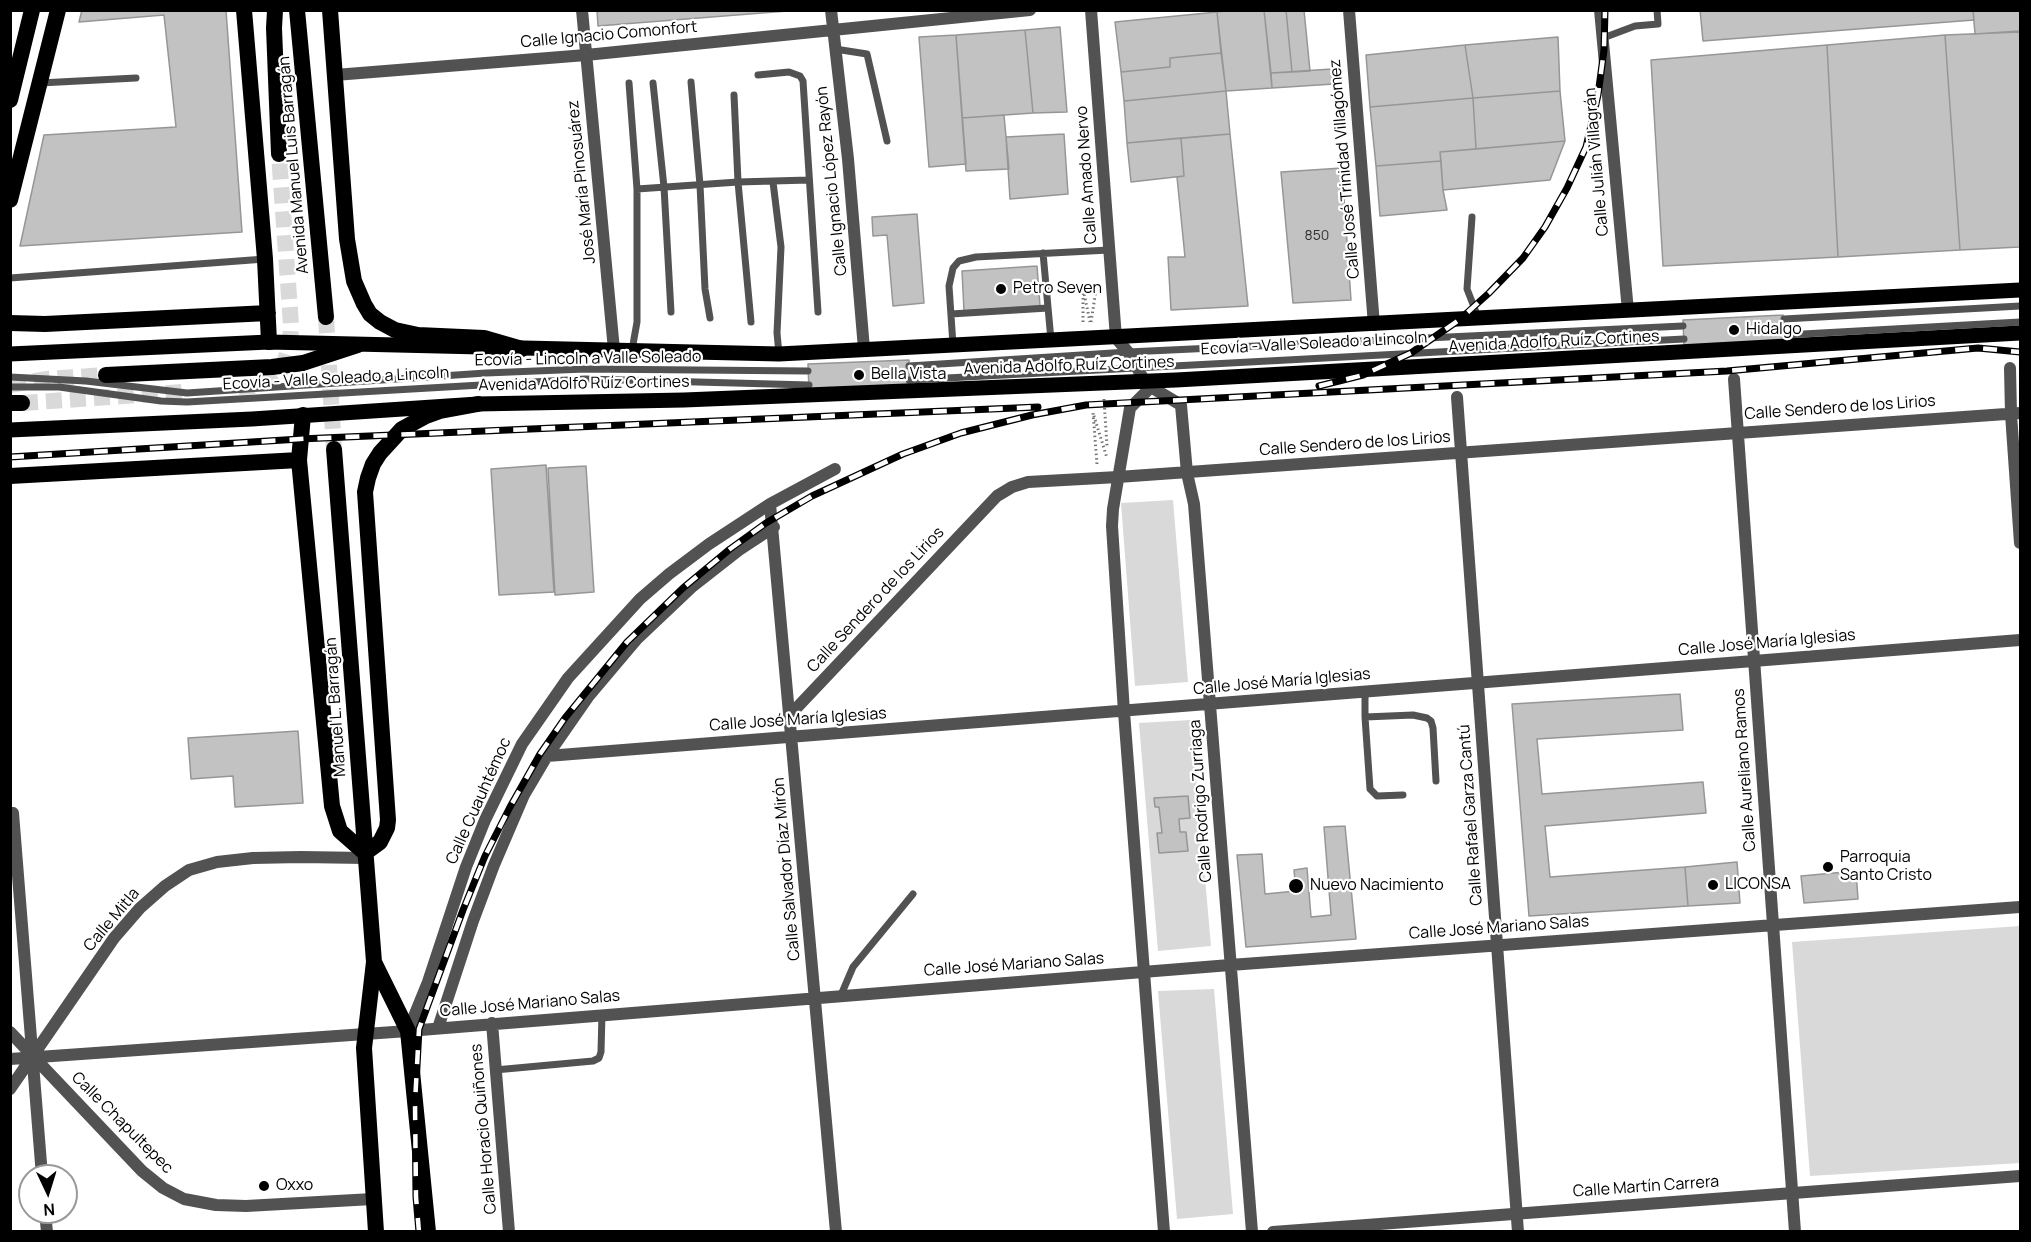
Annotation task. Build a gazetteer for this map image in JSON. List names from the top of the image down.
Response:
{
  "streets": {
    "highway": ["Avenida Manuel Luis Barragán", "Manuel L. Barragán"],
    "main road": ["Avenida Adolfo Ruíz Cortines"],
    "street": [
      "Calle Ignacio Comonfort",
      "Calle Julián Villagrán",
      "Calle José Trinidad Villagómez",
      "Calle Amado Nervo",
      "Calle Ignacio López Rayón",
      "José María Pinosuárez",
      "Calle Sendero de los Lirios",
      "Calle José María Iglesias",
      "Calle Aureliano Ramos",
      "Calle Cuauhtémoc",
      "Calle Rodrigo Zurriaga",
      "Calle Rafael Garza Cantú",
      "Calle Salvador Díaz Mirón",
      "Calle Mitla",
      "Calle José Mariano Salas",
      "Calle Chapultepec",
      "Calle Horacio Quiñones",
      "Calle Martín Carrera"
    ],
    "lane": ["Ecovía - Valle Soleado a Lincoln", "Ecovía - Lincoln a Valle Soleado"]
  },
  "crossings": [
    ["Calle Ignacio Comonfort", "Calle Ignacio López Rayón"],
    ["Calle Ignacio Comonfort", "José María Pinosuárez"],
    ["Calle Julián Villagrán", "Avenida Adolfo Ruíz Cortines"],
    ["Calle José Trinidad Villagómez", "Avenida Adolfo Ruíz Cortines"],
    ["Calle Amado Nervo", "Avenida Adolfo Ruíz Cortines"],
    ["Calle Ignacio López Rayón", "Avenida Adolfo Ruíz Cortines"],
    ["José María Pinosuárez", "Avenida Adolfo Ruíz Cortines"],
    ["Avenida Adolfo Ruíz Cortines", "Ecovía - Valle Soleado a Lincoln"],
    ["Avenida Adolfo Ruíz Cortines", "Calle Rodrigo Zurriaga"],
    ["Ecovía - Valle Soleado a Lincoln", "Calle Rodrigo Zurriaga"],
    ["Calle Sendero de los Lirios", "Calle Aureliano Ramos"],
    ["Calle Sendero de los Lirios", "Calle Rodrigo Zurriaga"],
    ["Calle Sendero de los Lirios", "Calle Rafael Garza Cantú"],
    ["Calle Sendero de los Lirios", "Calle Salvador Díaz Mirón"],
    ["Calle José María Iglesias", "Calle Aureliano Ramos"],
    ["Calle José María Iglesias", "Calle Rodrigo Zurriaga"],
    ["Calle José María Iglesias", "Calle Rafael Garza Cantú"],
    ["Calle José María Iglesias", "Calle Salvador Díaz Mirón"],
    ["Manuel L. Barragán", "Calle Cuauhtémoc"],
    ["Manuel L. Barragán", "Calle Mitla"],
    ["Manuel L. Barragán", "Calle José Mariano Salas"],
    ["Manuel L. Barragán", "Calle Chapultepec"],
    ["Calle Aureliano Ramos", "Calle José Mariano Salas"],
    ["Calle Aureliano Ramos", "Calle Martín Carrera"],
    ["Calle Cuauhtémoc", "Calle Salvador Díaz Mirón"],
    ["Calle Cuauhtémoc", "Calle José Mariano Salas"],
    ["Calle Rodrigo Zurriaga", "Calle José Mariano Salas"],
    ["Calle Rafael Garza Cantú", "Calle José Mariano Salas"],
    ["Calle Rafael Garza Cantú", "Calle Martín Carrera"],
    ["Calle Salvador Díaz Mirón", "Calle José Mariano Salas"],
    ["Calle Mitla", "Calle José Mariano Salas"],
    ["Calle Mitla", "Calle Chapultepec"],
    ["Calle José Mariano Salas", "Calle Chapultepec"],
    ["Calle José Mariano Salas", "Calle Horacio Quiñones"]
  ],
  "places": [
    "Petro Seven",
    "Hidalgo",
    "Bella Vista",
    "Parroquia Santo Cristo",
    "LICONSA",
    "Nuevo Nacimiento",
    "Oxxo"
  ],
  "house_numbers": ["850"],
  "north": "bottom"
}
